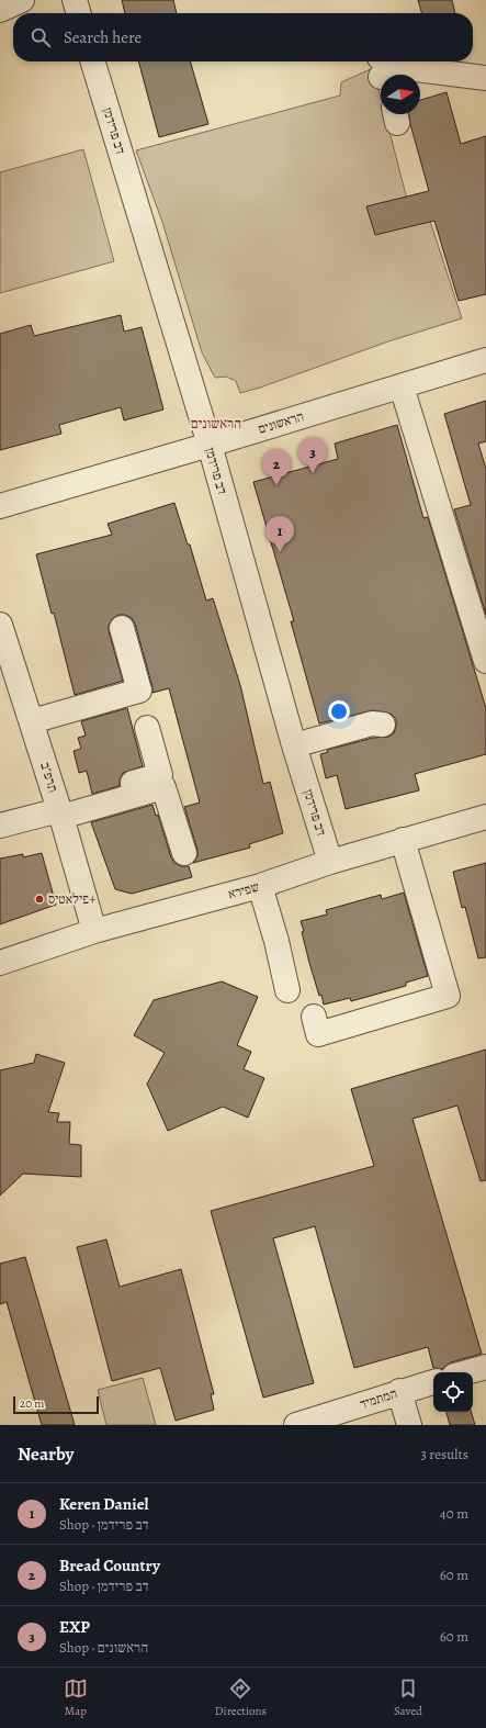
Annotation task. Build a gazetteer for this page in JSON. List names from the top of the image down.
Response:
{
  "streets": {
    "street": [
      "דב פרידמן",
      "הראשונים",
      "תרפ\"ב",
      "שפירא",
      "המתמיד"
    ]
  },
  "crossings": [
    ["דב פרידמן", "הראשונים"],
    ["דב פרידמן", "שפירא"],
    ["תרפ\"ב", "שפירא"]
  ],
  "districts": ["הראשונים"],
  "places": ["פילאטיס+"],
  "scale_bar": "20 m",
  "north": "right",
  "page": {
    "search": "Search here",
    "pins": ["3", "2", "1"],
    "scale": "20 m",
    "heading": ["Nearby", "3 results"],
    "list": [
      {
        "mark": "1",
        "name": "Keren Daniel",
        "note": "Shop · דב פרידמן",
        "value": "40 m"
      },
      {
        "mark": "2",
        "name": "Bread Country",
        "note": "Shop · דב פרידמן",
        "value": "60 m"
      },
      {
        "mark": "3",
        "name": "EXP",
        "note": "Shop · הראשונים",
        "value": "60 m"
      }
    ],
    "nav": ["Map", "Directions", "Saved"]
  }
}
